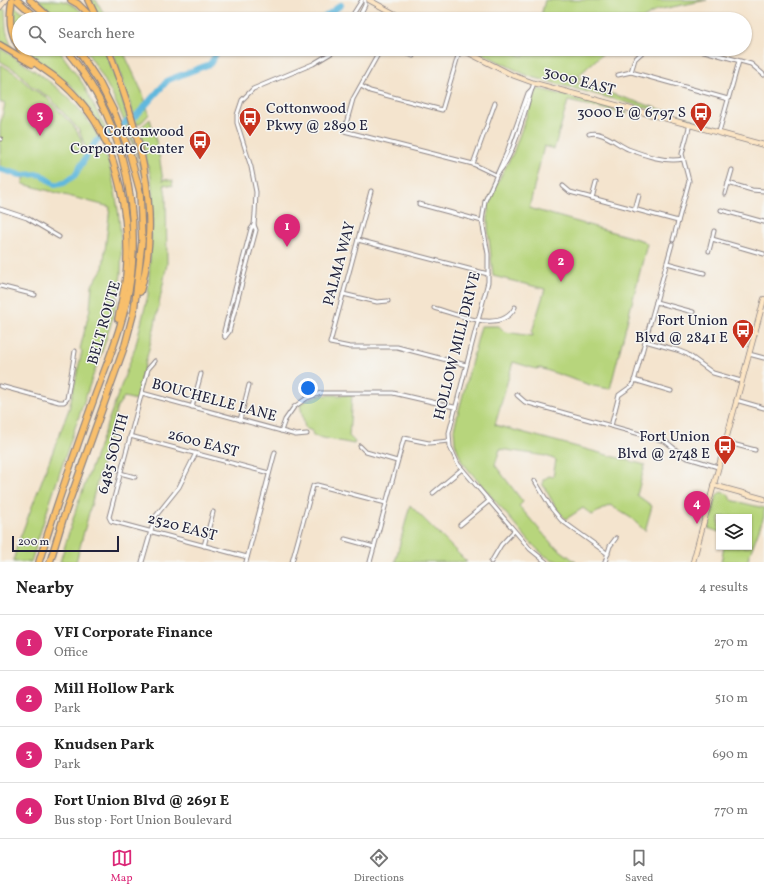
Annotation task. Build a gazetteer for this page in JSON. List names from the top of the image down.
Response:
{
  "streets": {
    "highway": ["BELT ROUTE"],
    "main road": ["3000 EAST"],
    "street": [
      "PALMA WAY",
      "HOLLOW MILL DRIVE",
      "BOUCHELLE LANE",
      "2600 EAST",
      "6485 SOUTH",
      "2520 EAST"
    ]
  },
  "crossings": [
    ["3000 EAST", "HOLLOW MILL DRIVE"],
    ["PALMA WAY", "HOLLOW MILL DRIVE"],
    ["BOUCHELLE LANE", "6485 SOUTH"],
    ["2600 EAST", "6485 SOUTH"],
    ["6485 SOUTH", "2520 EAST"]
  ],
  "places": {
    "bus stop": [
      "3000 E @ 6797 S",
      "Cottonwood Pkwy @ 2890 E",
      "Cottonwood Corporate Center",
      "Fort Union Blvd @ 2841 E",
      "Fort Union Blvd @ 2748 E"
    ]
  },
  "scale_bar": "200 m",
  "page": {
    "search": "Search here",
    "pins": [
      "3",
      "1",
      "2",
      "4"
    ],
    "scale": "200 m",
    "heading": ["Nearby", "4 results"],
    "list": [
      {
        "mark": "1",
        "name": "VFI Corporate Finance",
        "note": "Office",
        "value": "270 m"
      },
      {
        "mark": "2",
        "name": "Mill Hollow Park",
        "note": "Park",
        "value": "510 m"
      },
      {
        "mark": "3",
        "name": "Knudsen Park",
        "note": "Park",
        "value": "690 m"
      },
      {
        "mark": "4",
        "name": "Fort Union Blvd @ 2691 E",
        "note": "Bus stop · Fort Union Boulevard",
        "value": "770 m"
      }
    ],
    "nav": ["Map", "Directions", "Saved"]
  }
}
